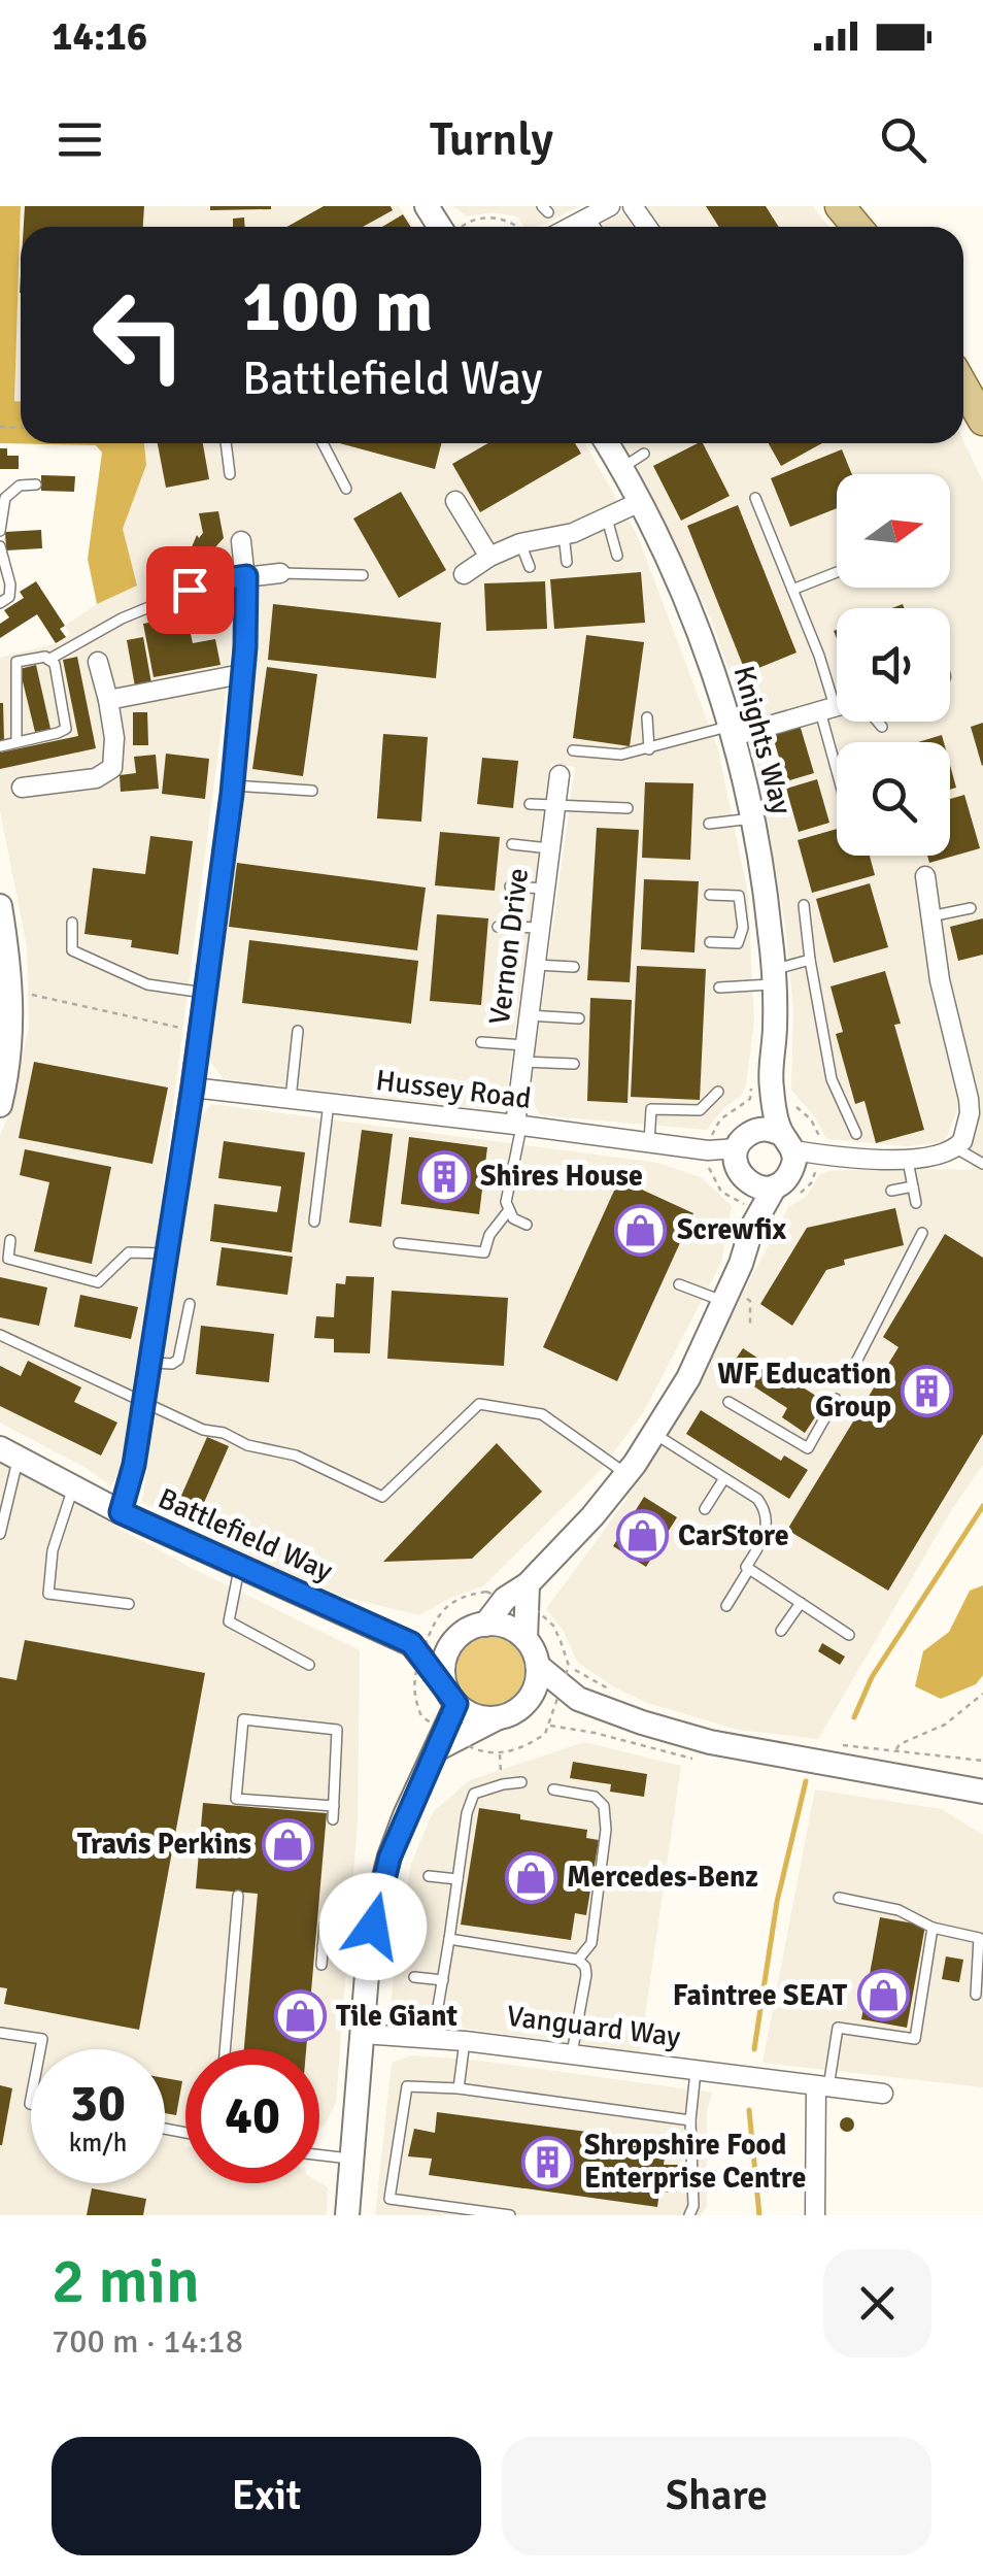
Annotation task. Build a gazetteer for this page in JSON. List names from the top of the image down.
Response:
{
  "streets": {
    "street": [
      "Knights Way",
      "Vernon Drive",
      "Hussey Road",
      "Battlefield Way",
      "Vanguard Way"
    ]
  },
  "crossings": [
    ["Knights Way", "Hussey Road"],
    ["Knights Way", "Battlefield Way"],
    ["Vernon Drive", "Hussey Road"]
  ],
  "places": {
    "building": ["Shires House", "WF Education Group", "Shropshire Food Enterprise Centre"],
    "shop": [
      "Screwfix",
      "CarStore",
      "Travis Perkins",
      "Mercedes-Benz",
      "Faintree SEAT",
      "Tile Giant"
    ]
  },
  "north": "right",
  "page": {
    "status": "14:16",
    "header": "Turnly",
    "turn": ["100 m", "Battlefield Way"],
    "speed": "30 km/h",
    "limit": "40",
    "heading": ["2 min", "700 m · 14:18"],
    "buttons": ["Exit", "Share"]
  }
}
